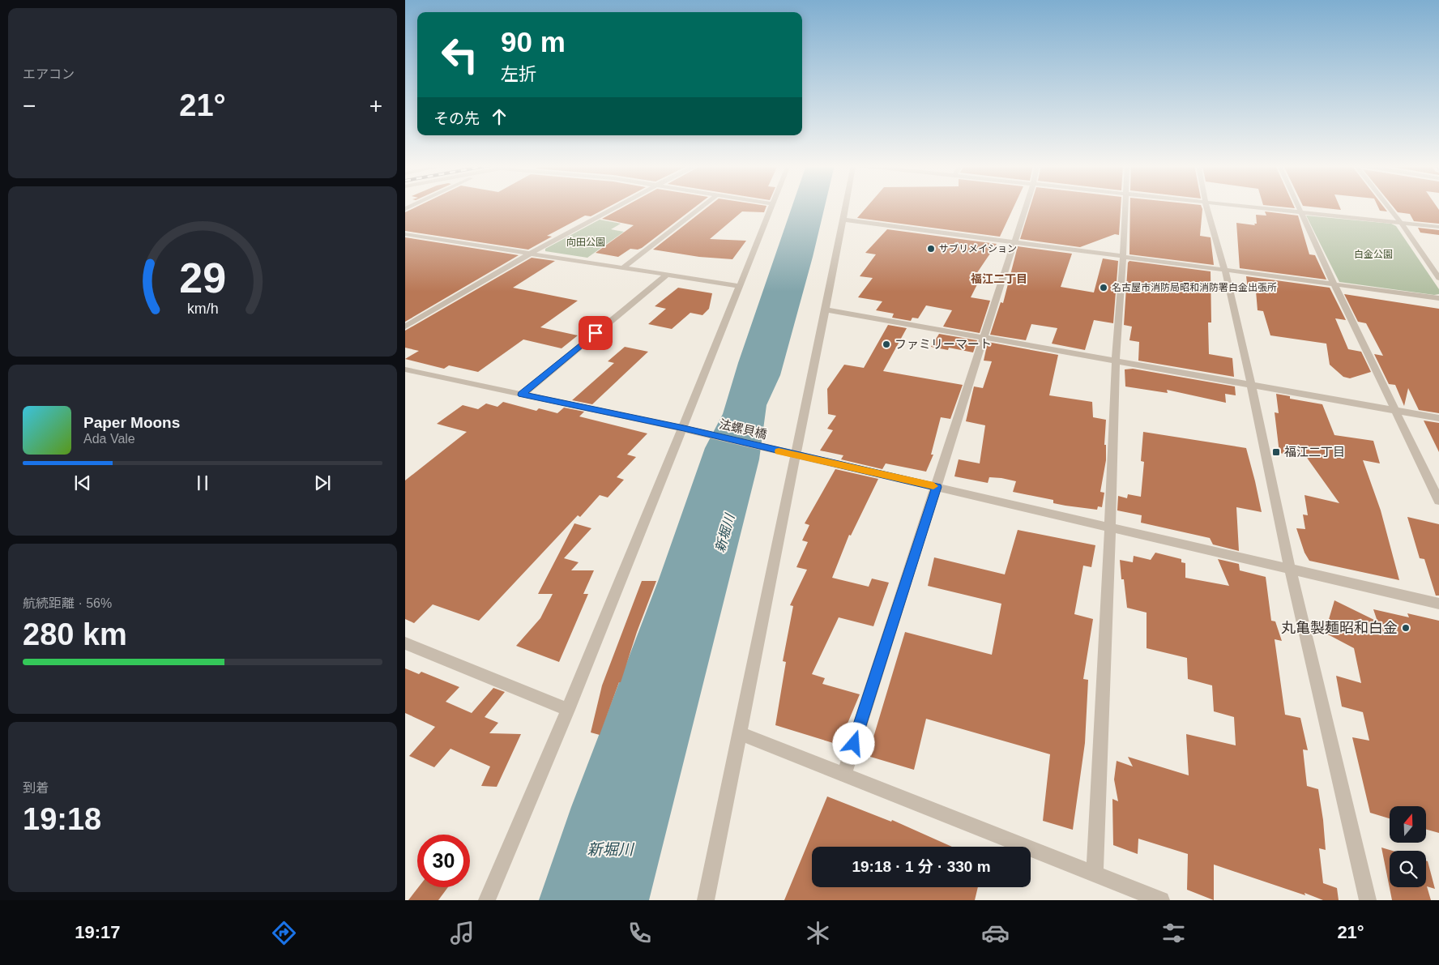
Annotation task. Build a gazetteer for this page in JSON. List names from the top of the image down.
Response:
{
  "streets": {
    "street": ["法螺貝橋"]
  },
  "districts": ["福江二丁目"],
  "water": ["新堀川"],
  "parks": ["向田公園", "白金公園"],
  "places": {
    "other": [
      "サブリメイション",
      "名古屋市消防局昭和消防署白金出張所",
      "ファミリーマート",
      "丸亀製麺昭和白金"
    ],
    "transit": ["福江二丁目"]
  },
  "north": "top",
  "page": {
    "tile": [
      "エアコン",
      ["航続距離 · 56%", "280 km"],
      ["到着", "19:18"]
    ],
    "turn": ["90 m", "左折"],
    "heat": ["−", "21°", "+"],
    "then": "その先",
    "song": ["Paper Moons", "Ada Vale"],
    "limit": "30",
    "trip": "19:18 · 1 分 · 330 m",
    "tabs": ["19:17", "21°"],
    "gauge": ["29", "km/h"]
  }
}
